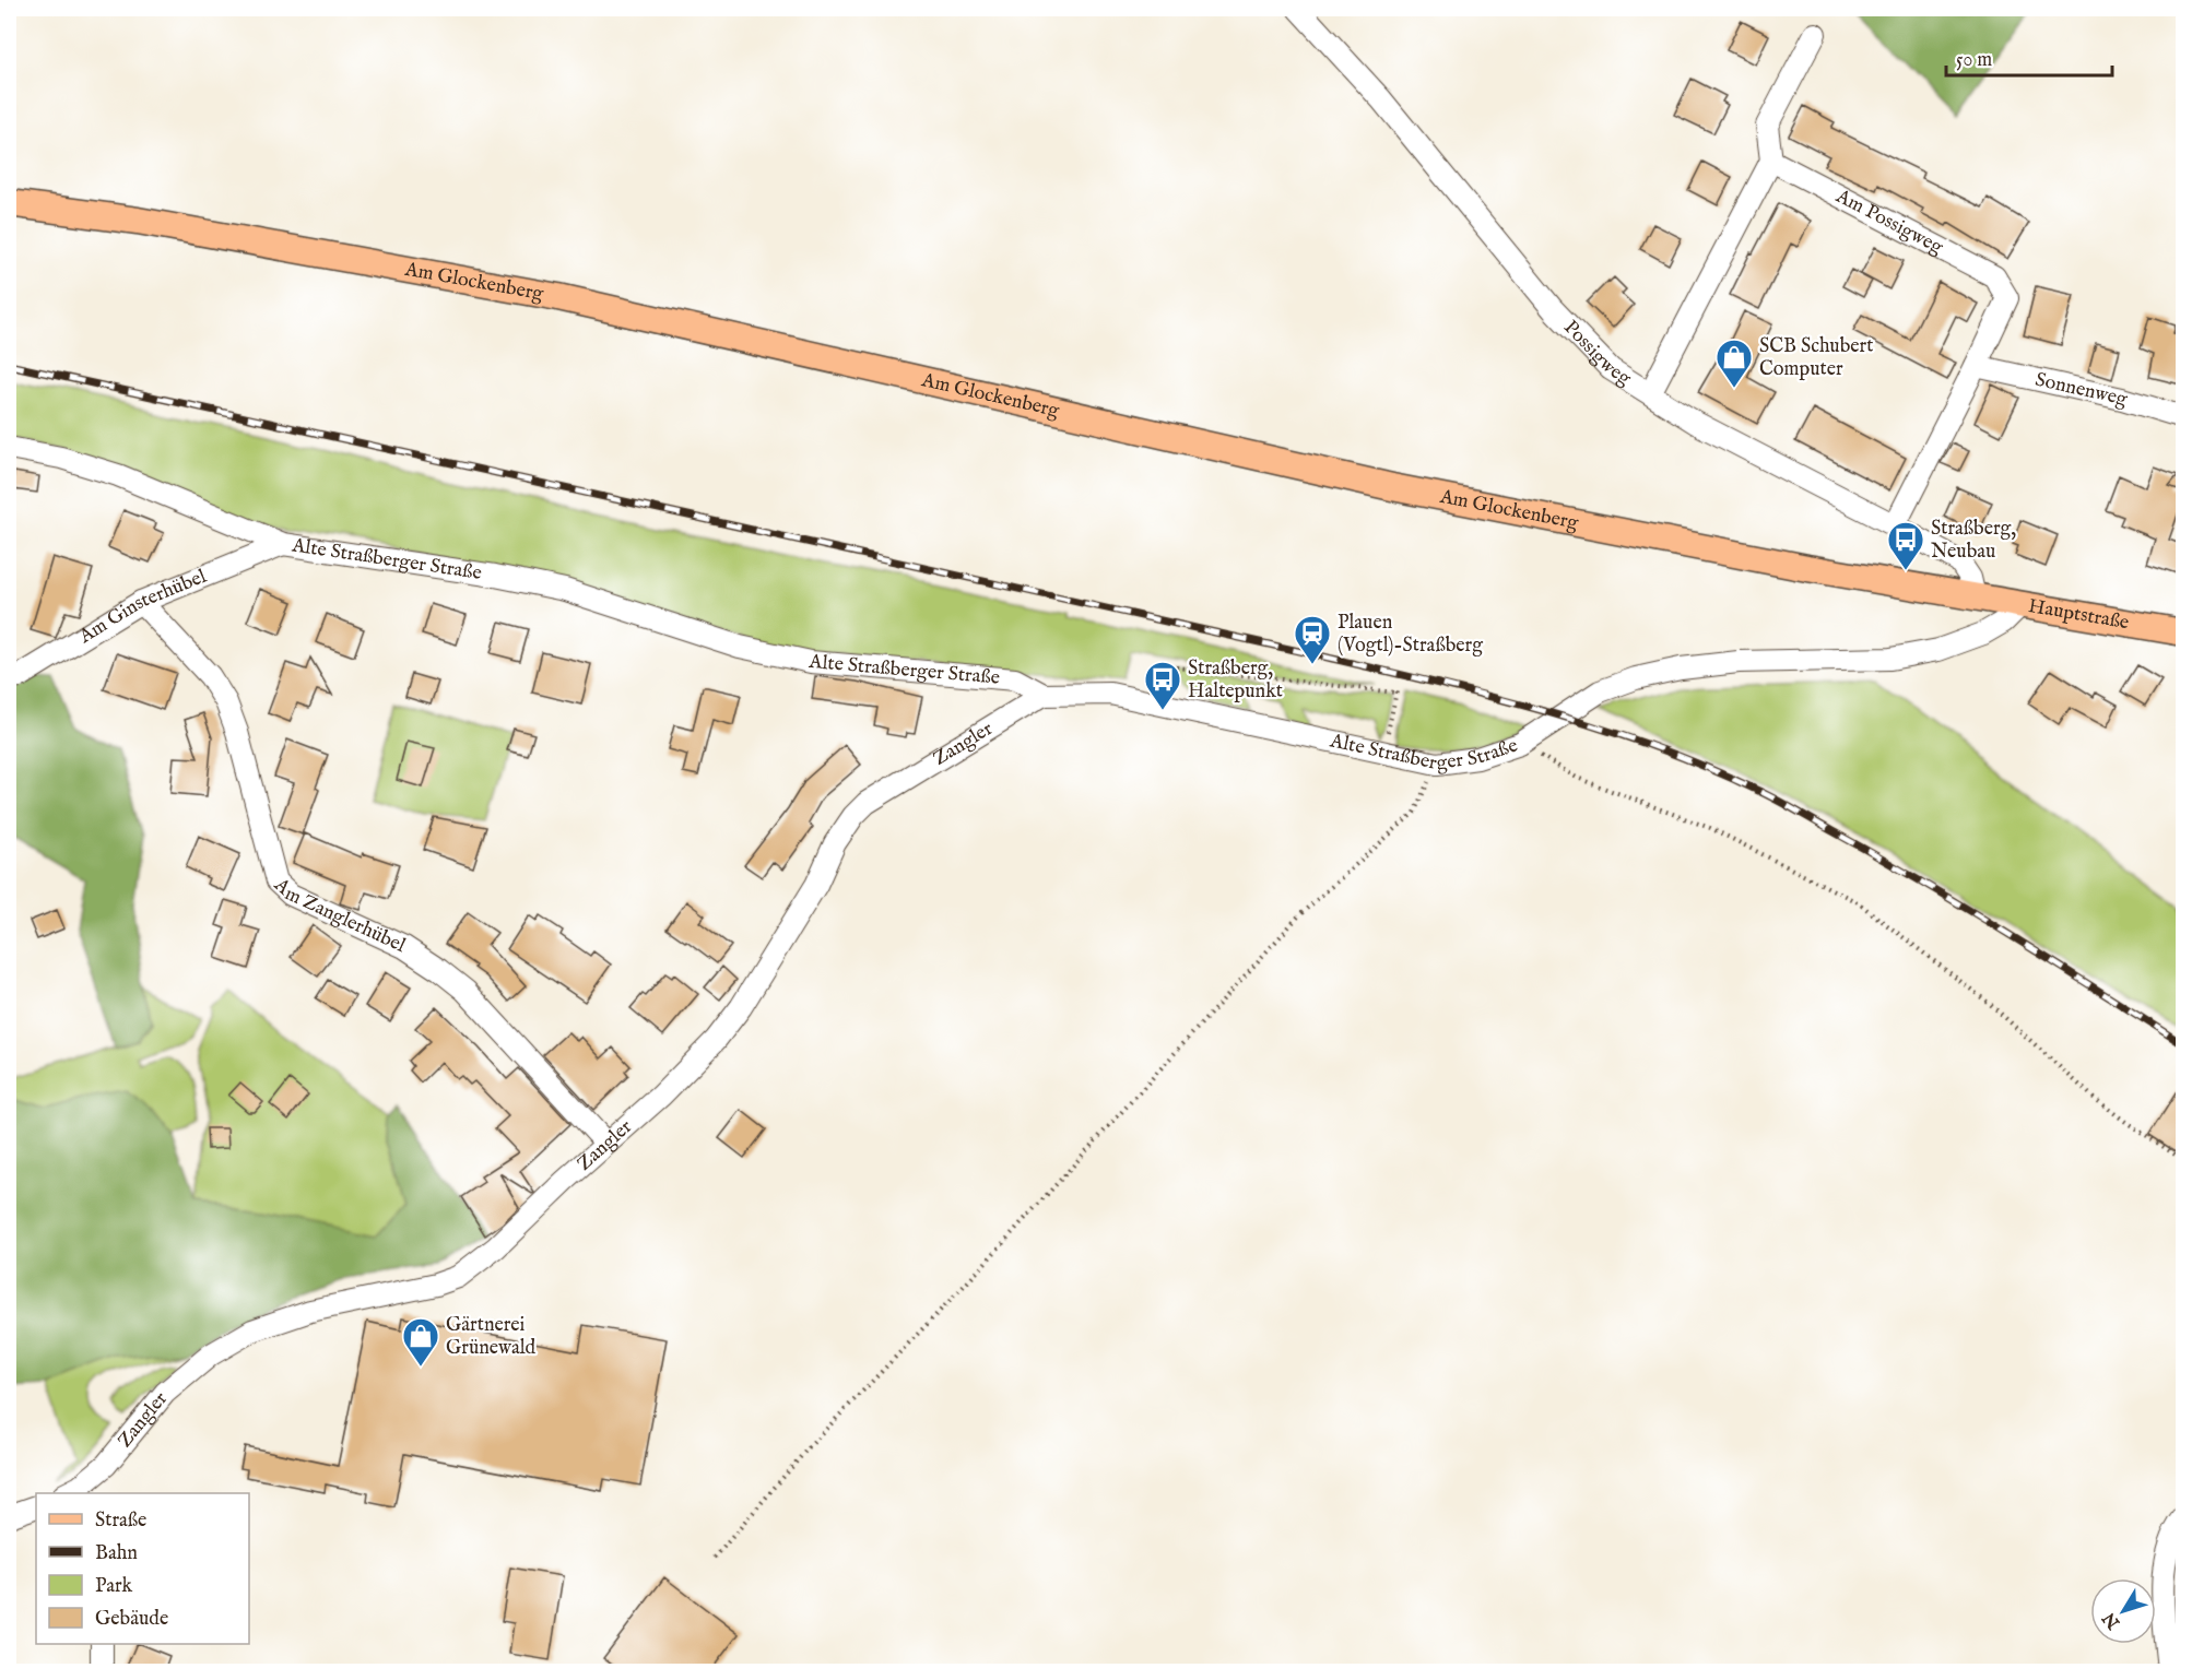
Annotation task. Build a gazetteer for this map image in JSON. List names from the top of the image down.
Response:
{
  "streets": {
    "main road": ["Am Glockenberg", "Hauptstraße"],
    "street": [
      "Am Possigweg",
      "Possigweg",
      "Sonnenweg",
      "Alte Straßberger Straße",
      "Am Ginsterhübel",
      "Zangler",
      "Am Zanglerhübel"
    ]
  },
  "crossings": [
    ["Am Possigweg", "Possigweg"],
    ["Am Possigweg", "Sonnenweg"],
    ["Am Glockenberg", "Possigweg"],
    ["Am Glockenberg", "Hauptstraße"],
    ["Possigweg", "Hauptstraße"],
    ["Alte Straßberger Straße", "Am Ginsterhübel"],
    ["Alte Straßberger Straße", "Hauptstraße"],
    ["Alte Straßberger Straße", "Zangler"],
    ["Am Ginsterhübel", "Am Zanglerhübel"],
    ["Zangler", "Am Zanglerhübel"]
  ],
  "places": {
    "shop": ["SCB Schubert Computer", "Gärtnerei Grünewald"],
    "bus stop": ["Straßberg, Neubau", "Straßberg, Haltepunkt"],
    "station": ["Plauen (Vogtl)-Straßberg"]
  },
  "legend": [
    "Straße",
    "Bahn",
    "Park",
    "Gebäude"
  ],
  "scale_bar": "50 m",
  "north": "bottom left"
}
